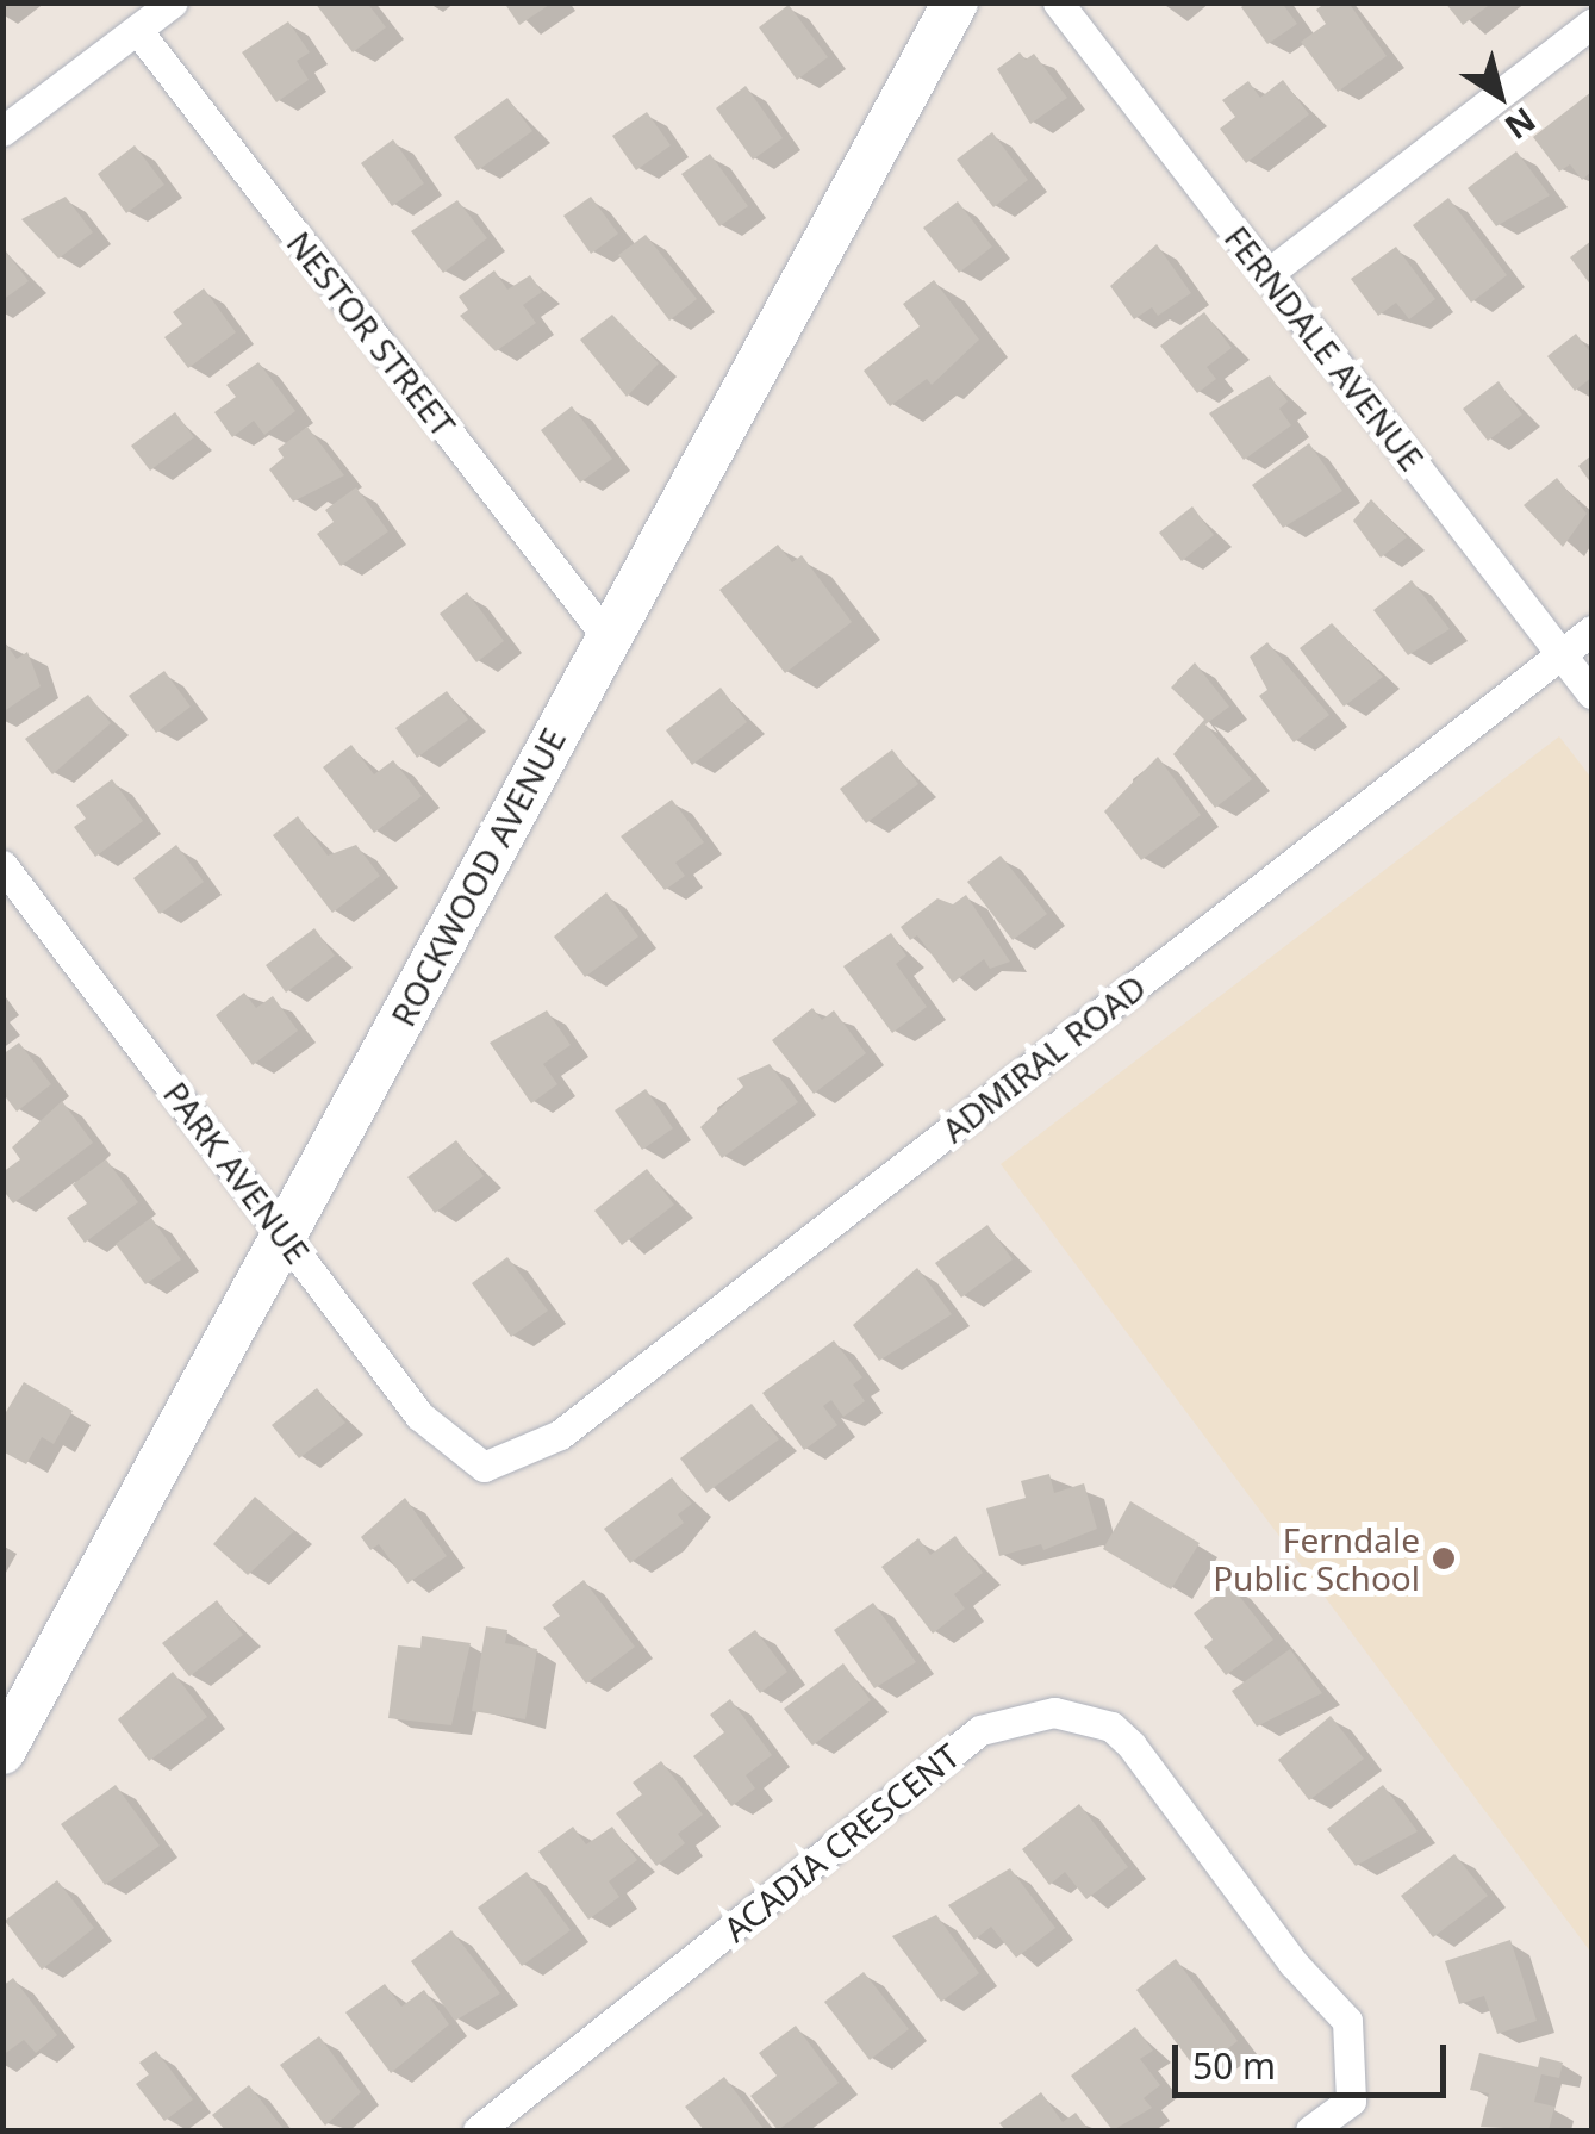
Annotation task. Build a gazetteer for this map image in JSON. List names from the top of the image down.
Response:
{
  "streets": {
    "street": [
      "NESTOR STREET",
      "FERNDALE AVENUE",
      "ROCKWOOD AVENUE",
      "ADMIRAL ROAD",
      "PARK AVENUE",
      "ACADIA CRESCENT"
    ]
  },
  "crossings": [
    ["NESTOR STREET", "ROCKWOOD AVENUE"],
    ["FERNDALE AVENUE", "ADMIRAL ROAD"],
    ["ROCKWOOD AVENUE", "PARK AVENUE"],
    ["ADMIRAL ROAD", "PARK AVENUE"]
  ],
  "places": ["Ferndale Public School"],
  "scale_bar": "50 m",
  "north": "bottom right"
}
